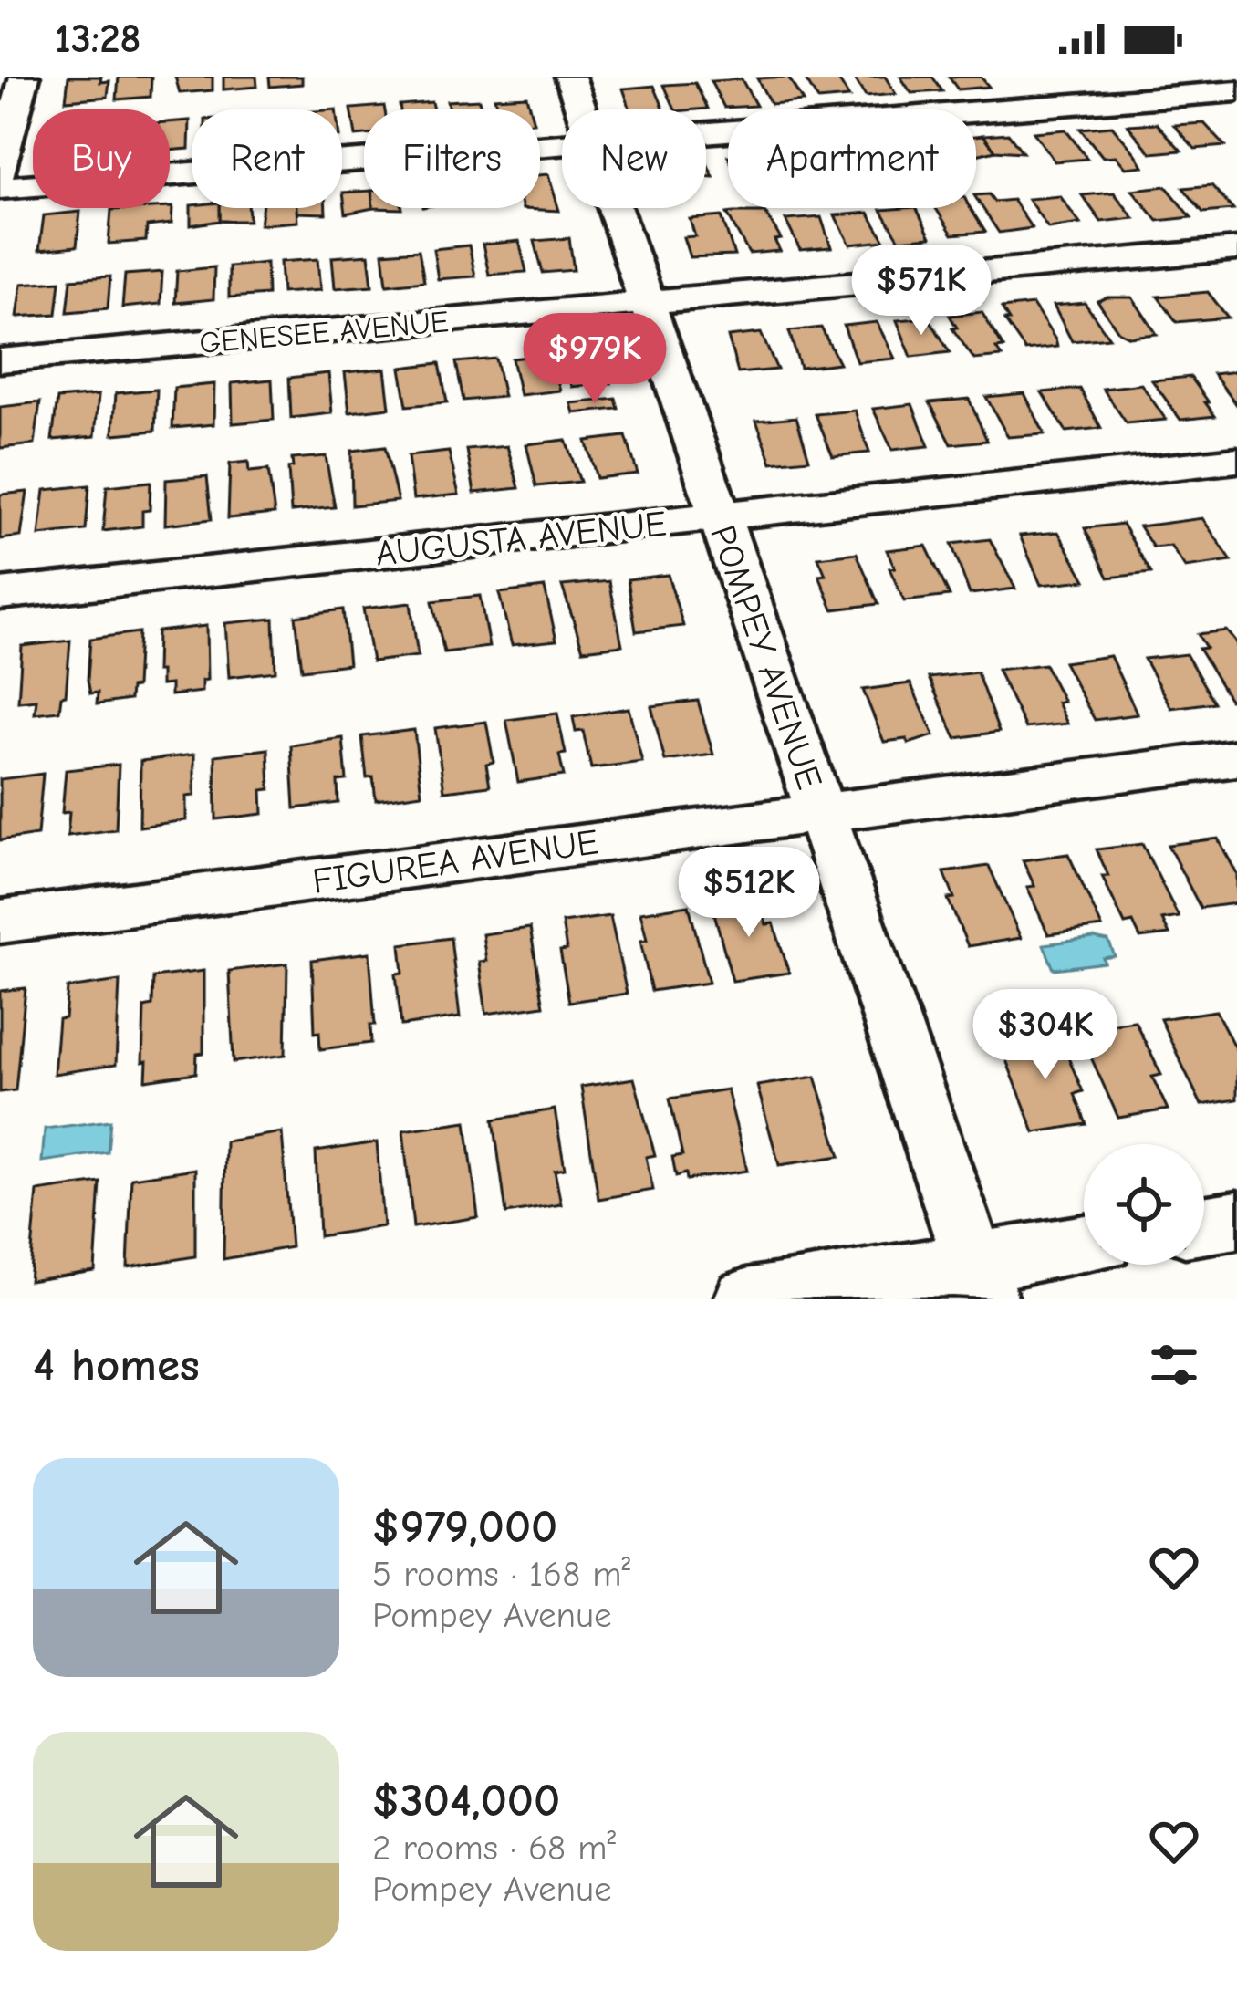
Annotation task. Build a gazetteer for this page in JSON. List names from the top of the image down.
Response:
{
  "streets": {
    "street": [
      "GENESEE AVENUE",
      "AUGUSTA AVENUE",
      "POMPEY AVENUE",
      "FIGUREA AVENUE"
    ]
  },
  "crossings": [
    ["GENESEE AVENUE", "POMPEY AVENUE"],
    ["AUGUSTA AVENUE", "POMPEY AVENUE"],
    ["POMPEY AVENUE", "FIGUREA AVENUE"]
  ],
  "page": {
    "status": "13:28",
    "chip": [
      "Buy",
      "Rent",
      "Filters",
      "New",
      "Apartment"
    ],
    "price": [
      "$571K",
      "$979K",
      "$512K",
      "$304K"
    ],
    "heading": "4 homes",
    "list": [
      {
        "name": "$979,000",
        "note": "5 rooms · 168 m² · Pompey Avenue"
      },
      {
        "name": "$304,000",
        "note": "2 rooms · 68 m² · Pompey Avenue"
      }
    ]
  }
}
